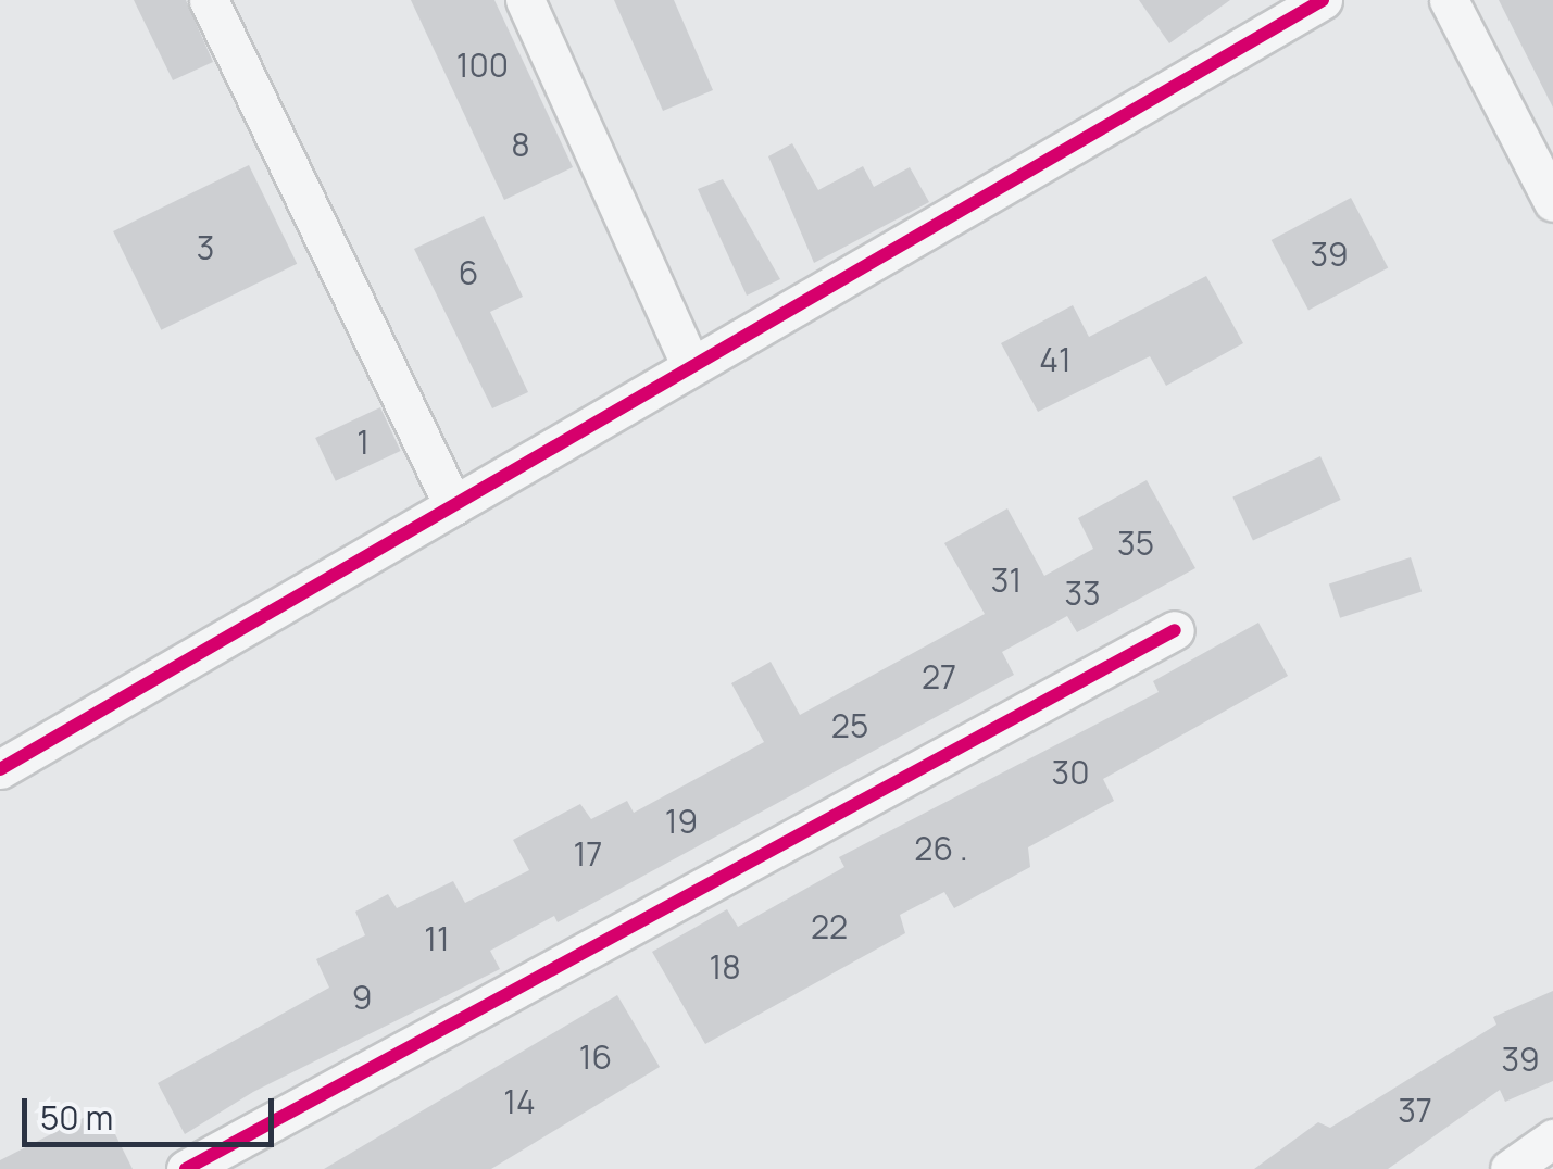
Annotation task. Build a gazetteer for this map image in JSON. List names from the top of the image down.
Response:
{
  "house_numbers": [
    "100",
    "8",
    "3",
    "39",
    "6",
    "41",
    "1",
    "35",
    "31",
    "33",
    "27",
    "25",
    "30",
    "19",
    "26 .",
    "17",
    "22",
    "11",
    "18",
    "9",
    "16",
    "39",
    "14",
    "37"
  ],
  "scale_bar": "50 m"
}
